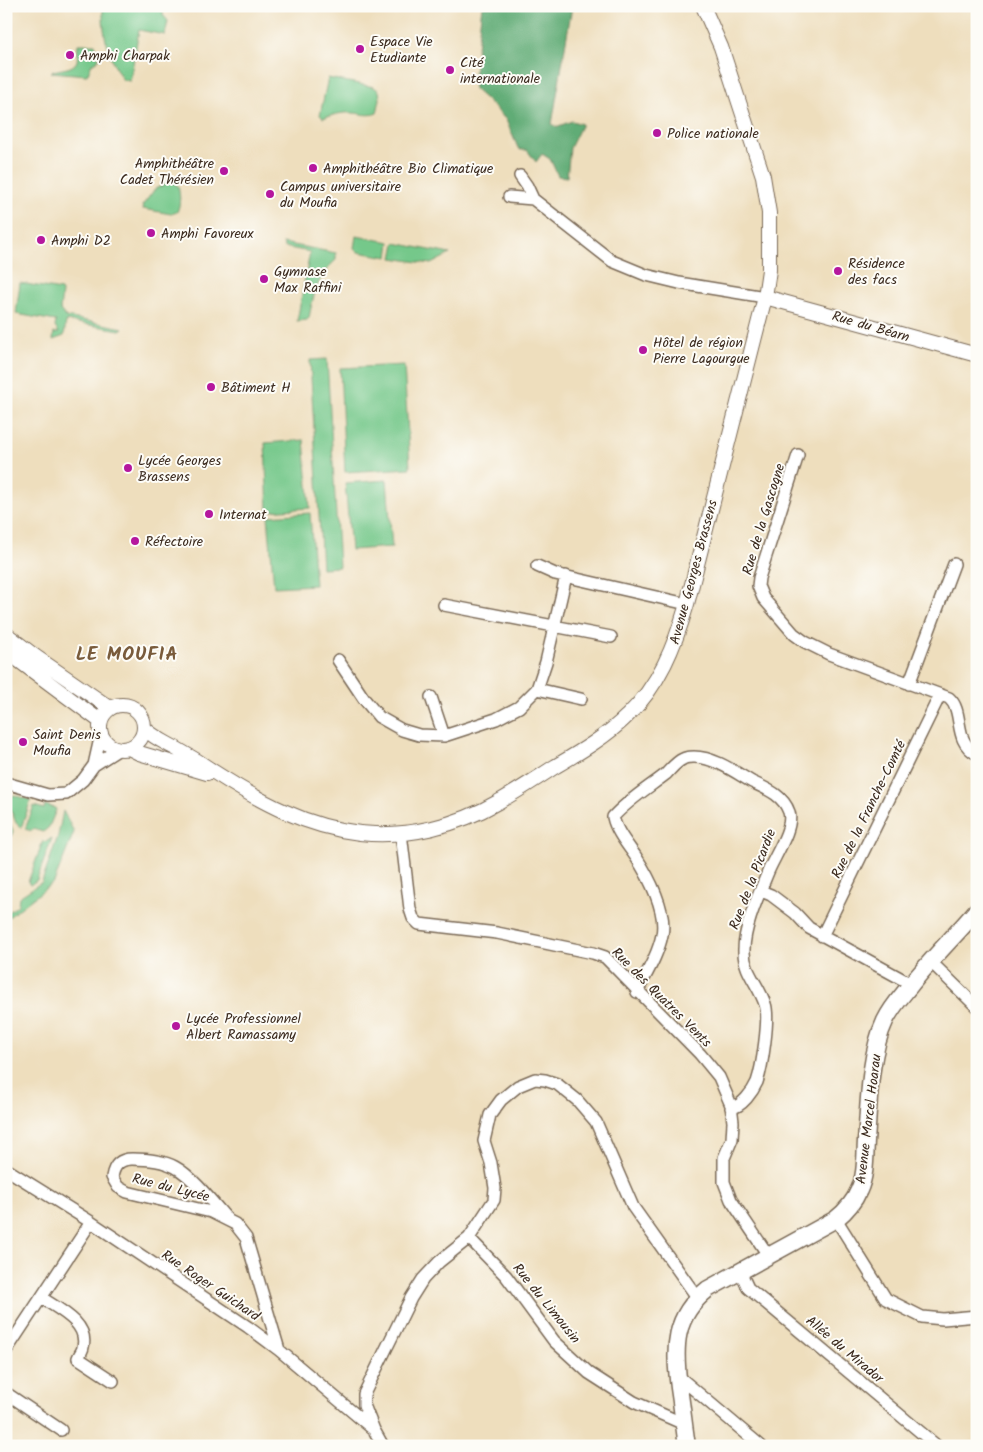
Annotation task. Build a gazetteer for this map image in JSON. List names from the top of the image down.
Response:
{
  "streets": {
    "main road": ["Avenue Marcel Hoarau"],
    "street": [
      "Rue du Béarn",
      "Rue de la Gascogne",
      "Avenue Georges Brassens",
      "Rue de la Franche-Comté",
      "Rue de la Picardie",
      "Rue des Quatres Vents",
      "Rue du Lycée",
      "Rue Roger Guichard",
      "Rue du Limousin",
      "Allée du Mirador"
    ]
  },
  "crossings": [
    ["Rue du Béarn", "Avenue Georges Brassens"],
    ["Rue de la Gascogne", "Rue de la Franche-Comté"],
    ["Avenue Georges Brassens", "Rue des Quatres Vents"],
    ["Rue de la Picardie", "Rue des Quatres Vents"],
    ["Rue des Quatres Vents", "Avenue Marcel Hoarau"],
    ["Avenue Marcel Hoarau", "Rue du Limousin"],
    ["Avenue Marcel Hoarau", "Allée du Mirador"],
    ["Rue du Lycée", "Rue Roger Guichard"]
  ],
  "districts": ["LE MOUFIA"],
  "places": [
    "Espace Vie Etudiante",
    "Amphi Charpak",
    "Cité internationale",
    "Police nationale",
    "Amphithéâtre Bio Climatique",
    "Amphithéâtre Cadet Thérésien",
    "Campus universitaire du Moufia",
    "Amphi Favoreux",
    "Amphi D2",
    "Résidence des facs",
    "Gymnase Max Raffini",
    "Hôtel de région Pierre Lagourgue",
    "Bâtiment H",
    "Lycée Georges Brassens",
    "Internat",
    "Réfectoire",
    "Saint Denis Moufia",
    "Lycée Professionnel Albert Ramassamy"
  ]
}
